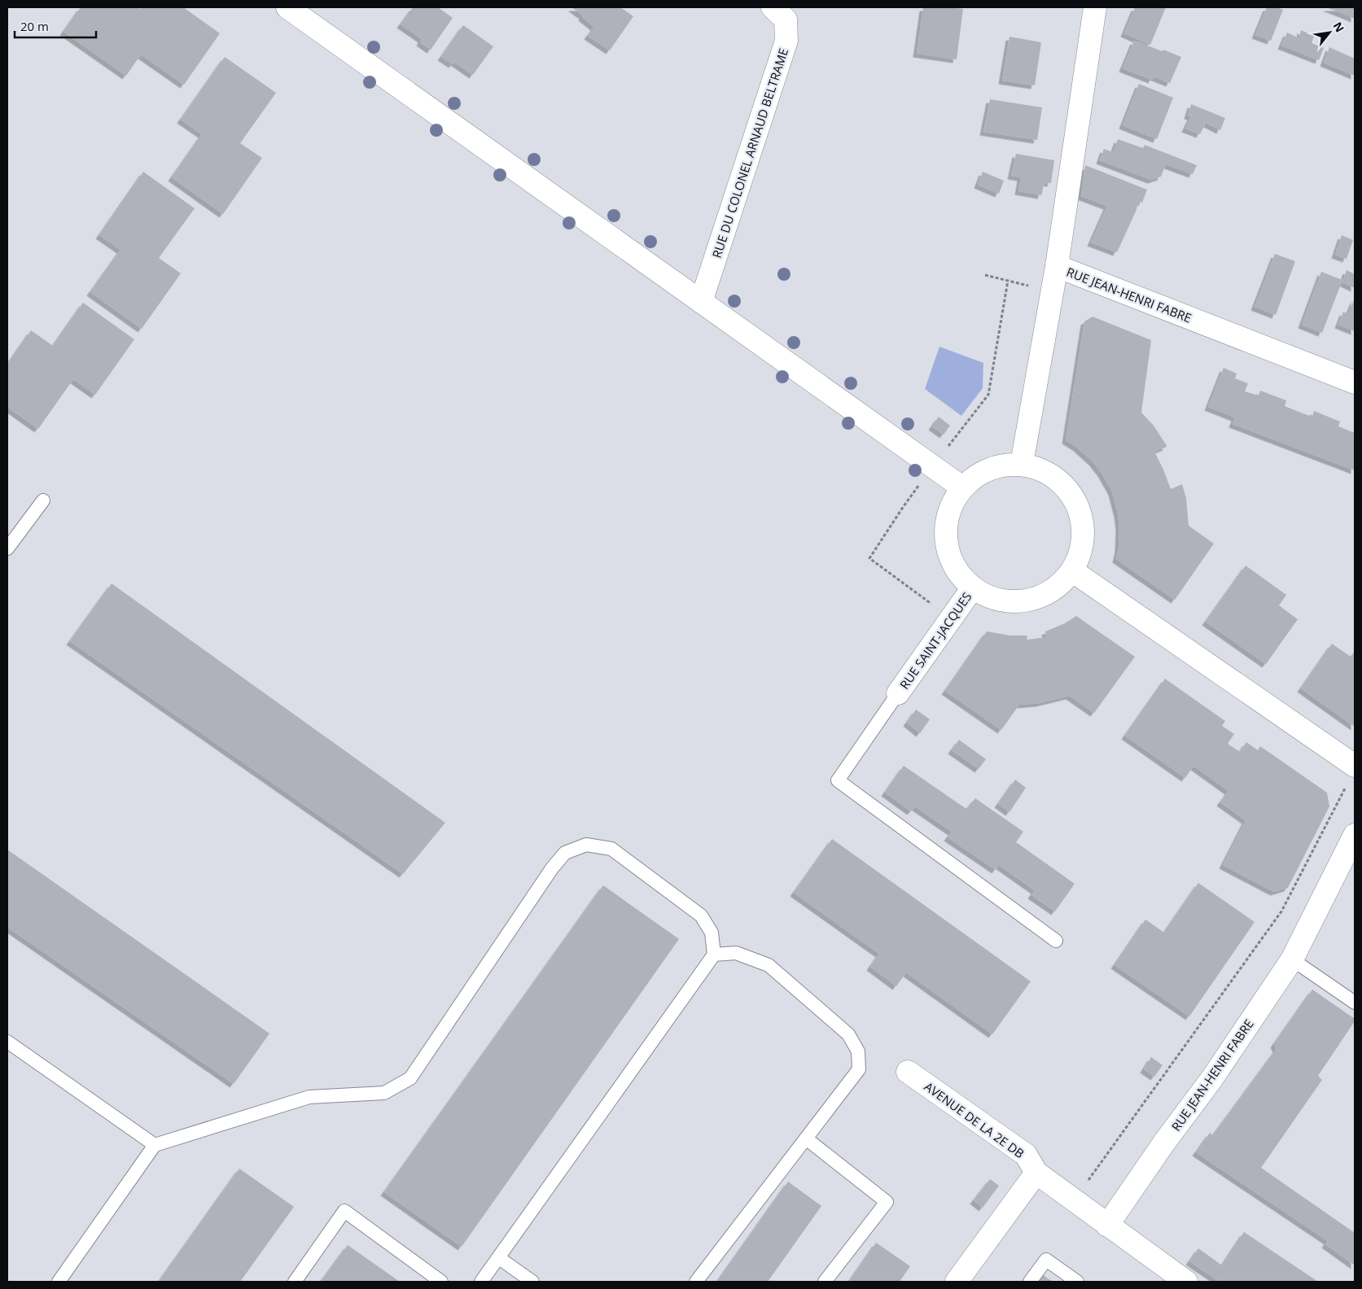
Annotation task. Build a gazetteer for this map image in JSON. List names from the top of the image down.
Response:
{
  "streets": {
    "street": [
      "RUE DU COLONEL ARNAUD BELTRAME",
      "RUE JEAN-HENRI FABRE",
      "RUE SAINT-JACQUES",
      "AVENUE DE LA 2E DB"
    ]
  },
  "scale_bar": "20 m",
  "north": "top right"
}
